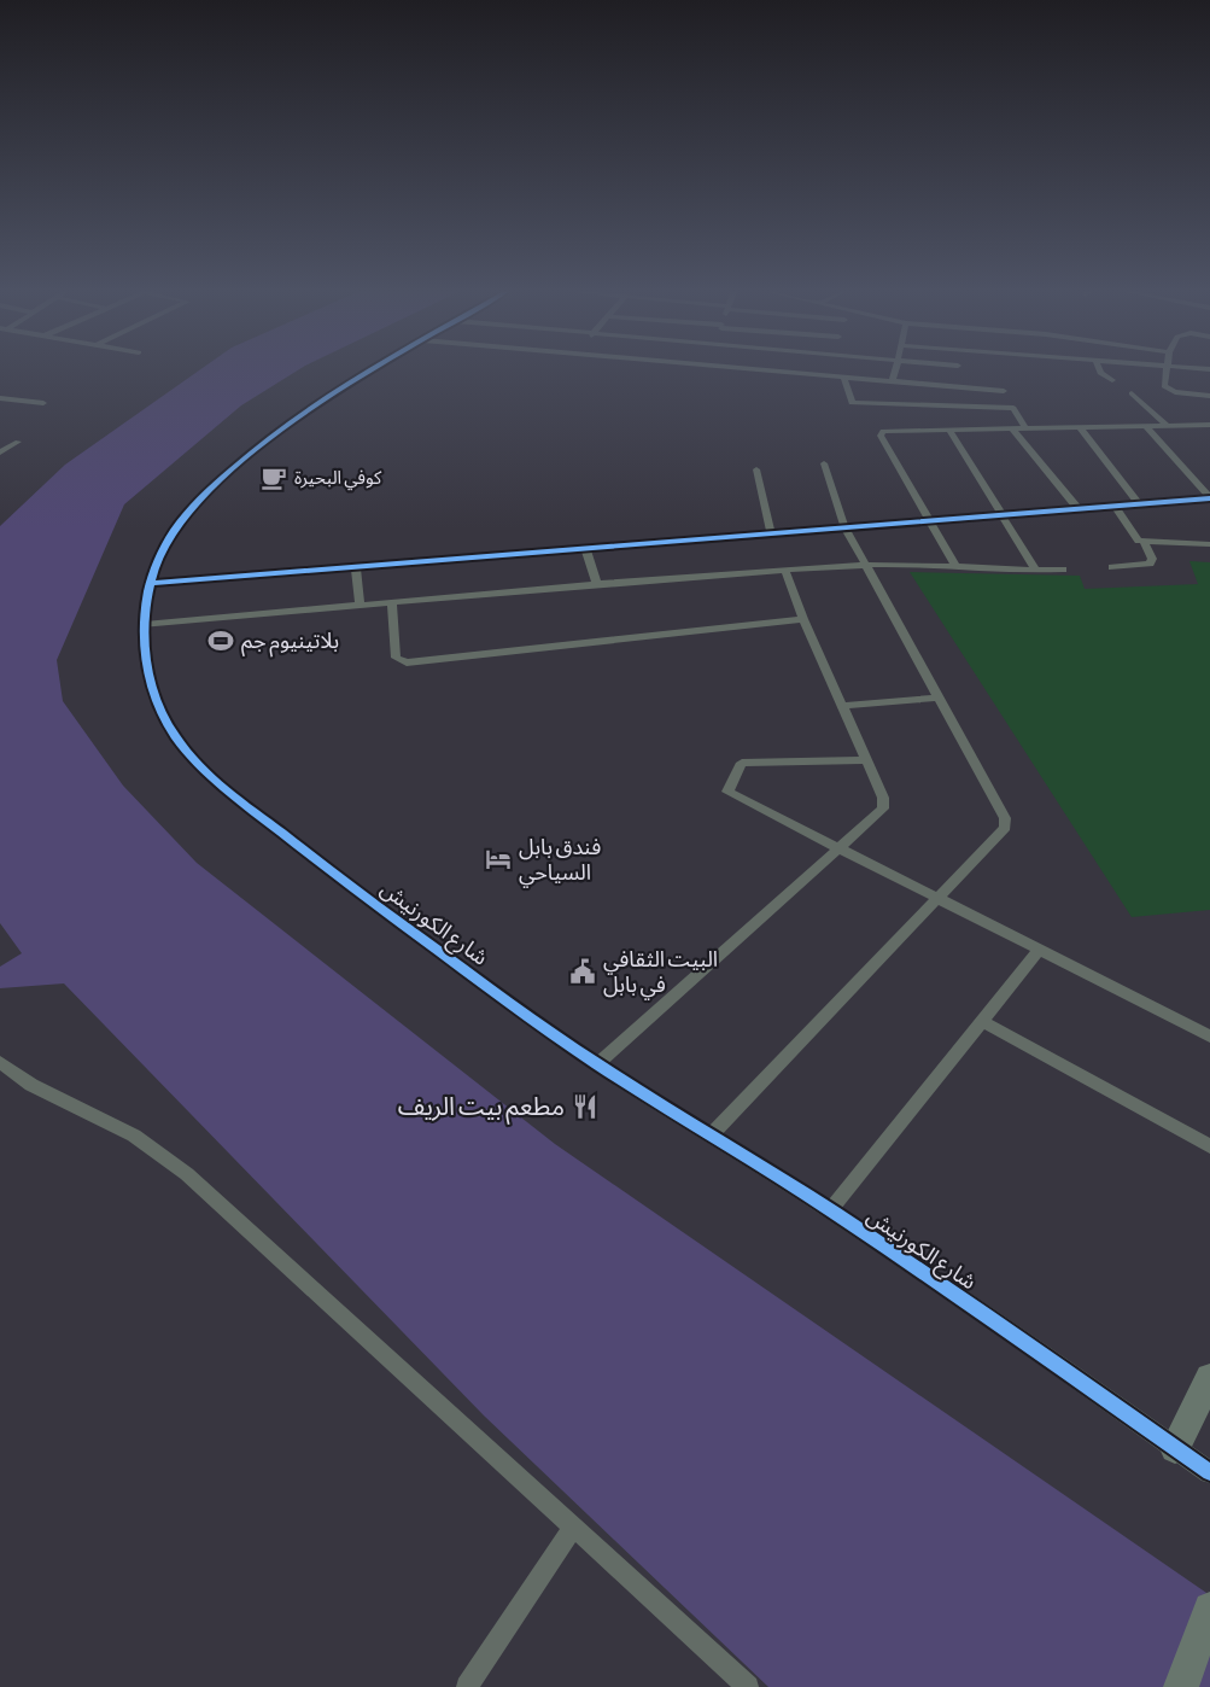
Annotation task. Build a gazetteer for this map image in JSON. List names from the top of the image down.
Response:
{
  "streets": {
    "street": ["شارع الكورنيش"]
  },
  "places": {
    "cafe": ["كوفي البحيرة"],
    "sports": ["بلاتينيوم جم"],
    "hotel": ["فندق بابل السياحي"],
    "public building": ["البيت الثقافي في بابل"],
    "restaurant": ["مطعم بيت الريف"]
  }
}
